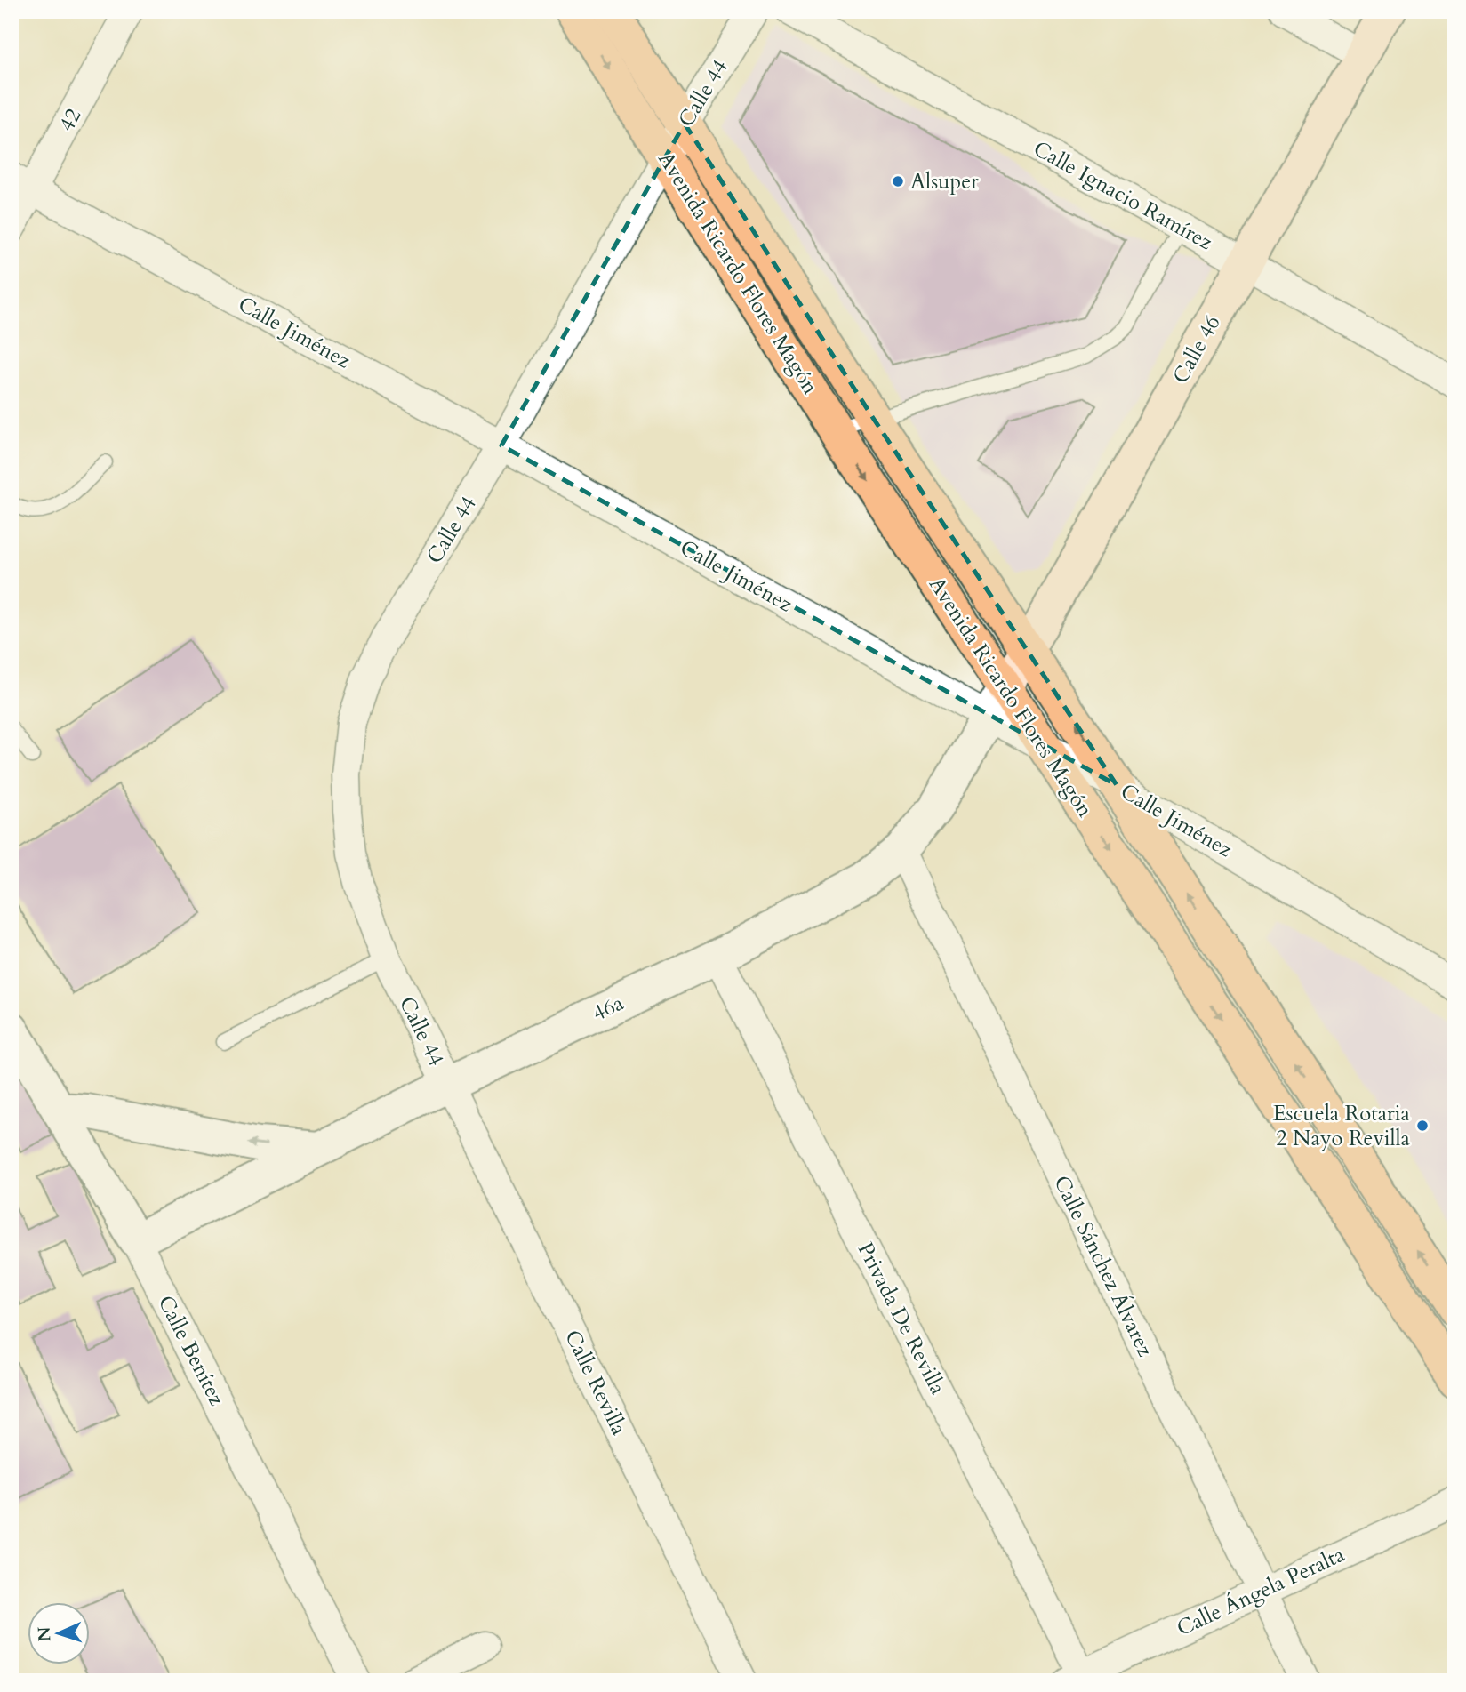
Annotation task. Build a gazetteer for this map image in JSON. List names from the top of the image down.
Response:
{
  "streets": {
    "main road": ["Avenida Ricardo Flores Magón", "Calle 46"],
    "street": [
      "Calle 44",
      "42",
      "Calle Ignacio Ramírez",
      "Calle Jiménez",
      "46a",
      "Calle Sánchez Álvarez",
      "Privada De Revilla",
      "Calle Benítez",
      "Calle Revilla",
      "Calle Ángela Peralta"
    ]
  },
  "crossings": [
    ["Calle 44", "Avenida Ricardo Flores Magón"],
    ["Calle 44", "Calle Jiménez"],
    ["Calle 44", "46a"],
    ["Calle 44", "Calle Revilla"],
    ["42", "Calle Jiménez"],
    ["Calle Ignacio Ramírez", "Calle 46"],
    ["Avenida Ricardo Flores Magón", "Calle Jiménez"],
    ["Avenida Ricardo Flores Magón", "Calle 46"],
    ["Avenida Ricardo Flores Magón", "46a"],
    ["Calle Jiménez", "Calle 46"],
    ["Calle Jiménez", "46a"],
    ["Calle 46", "46a"],
    ["46a", "Calle Sánchez Álvarez"],
    ["46a", "Privada De Revilla"],
    ["46a", "Calle Benítez"],
    ["46a", "Calle Revilla"],
    ["Calle Sánchez Álvarez", "Calle Ángela Peralta"],
    ["Privada De Revilla", "Calle Ángela Peralta"]
  ],
  "places": ["Alsuper", "Escuela Rotaria 2 Nayo Revilla"],
  "north": "left"
}
